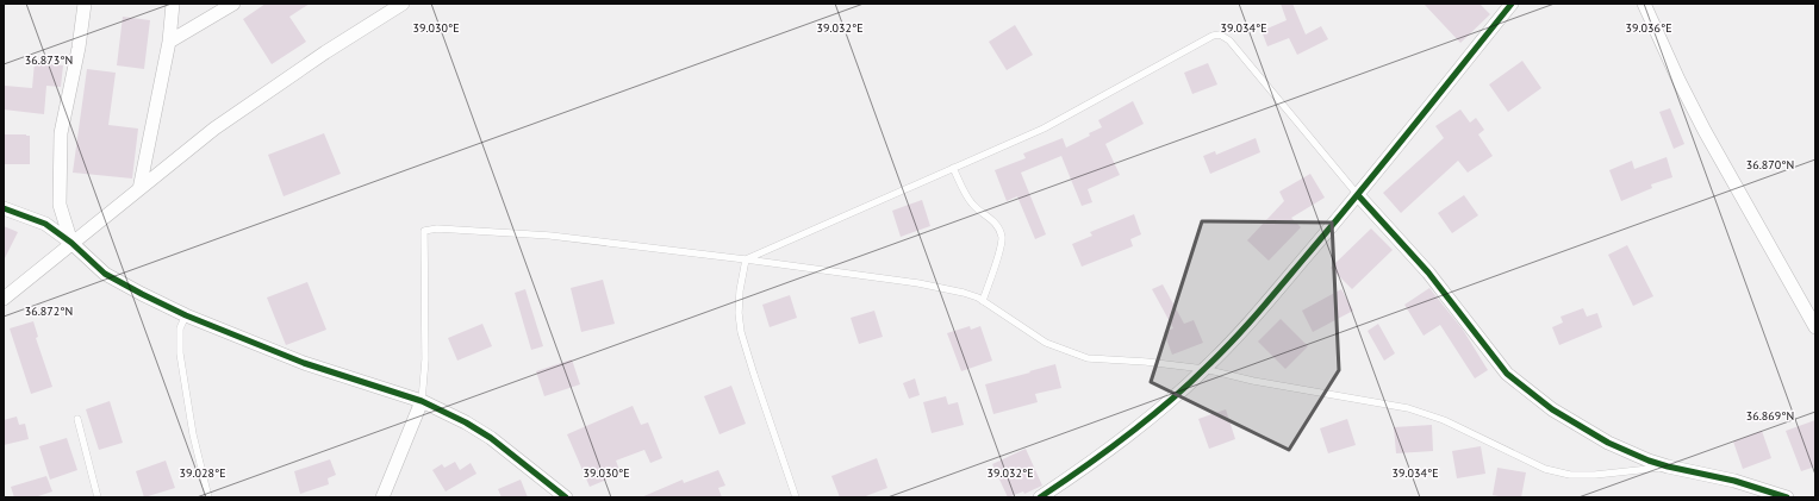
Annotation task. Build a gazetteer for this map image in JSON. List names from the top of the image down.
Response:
{
  "coordinates": [
    "39.030°E",
    "39.032°E",
    "39.034°E",
    "39.036°E",
    "36.873°N",
    "36.870°N",
    "36.872°N",
    "36.869°N",
    "39.028°E"
  ]
}
